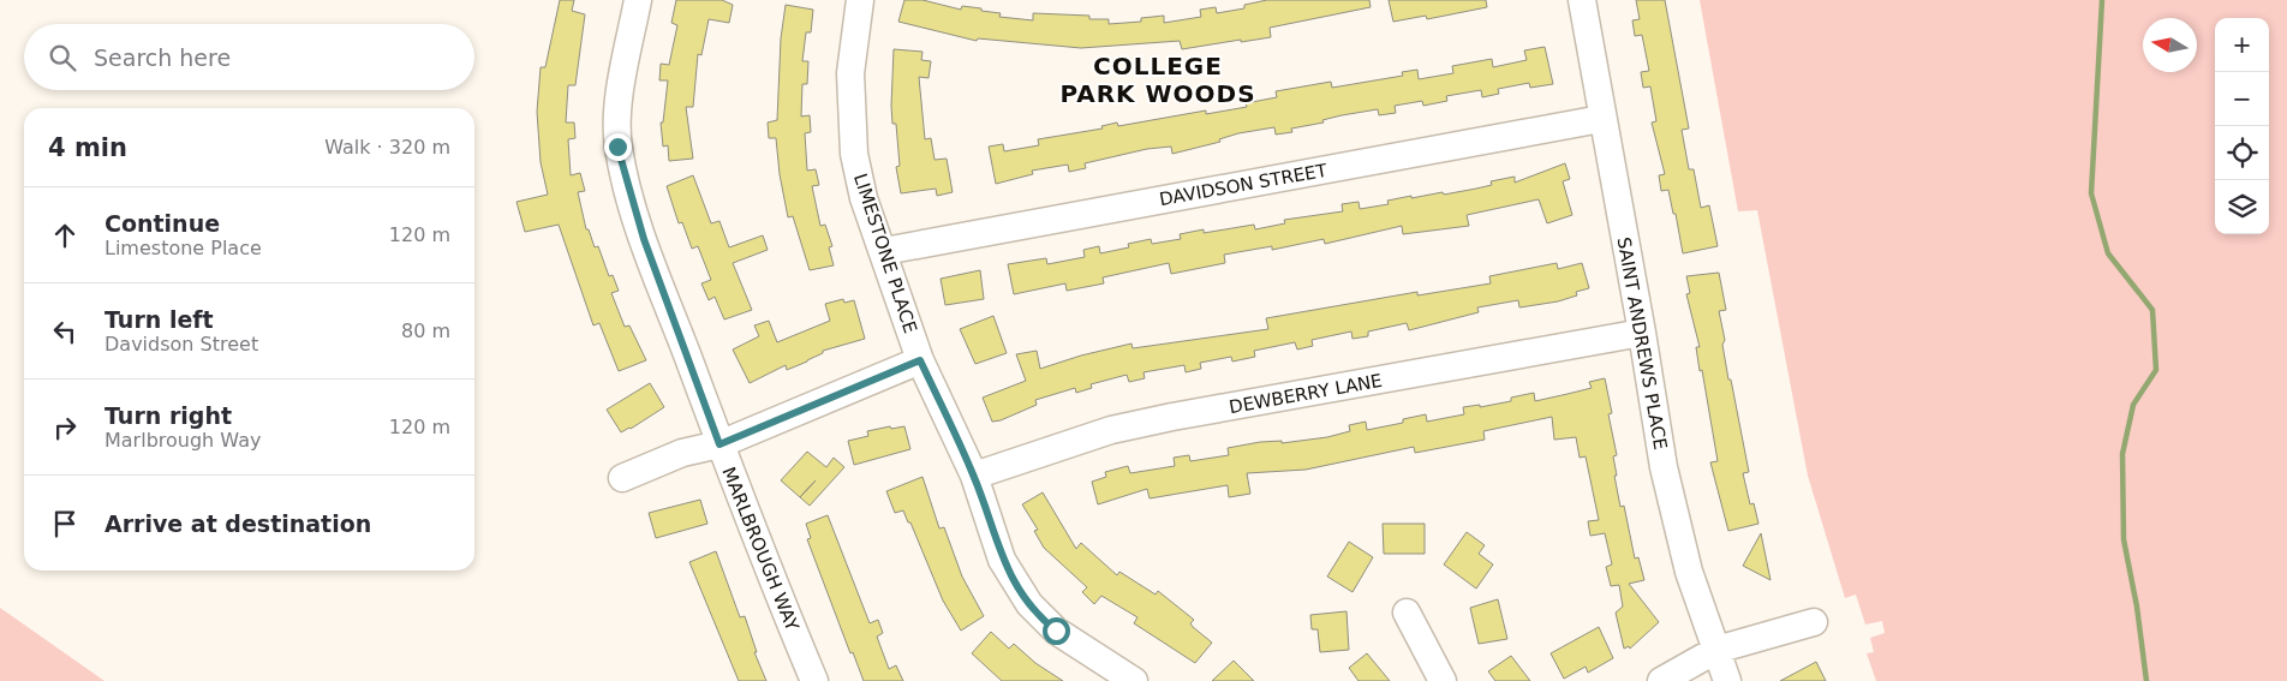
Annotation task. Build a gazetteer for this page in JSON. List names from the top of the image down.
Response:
{
  "streets": {
    "street": [
      "DAVIDSON STREET",
      "LIMESTONE PLACE",
      "SAINT ANDREWS PLACE",
      "DEWBERRY LANE",
      "MARLBROUGH WAY"
    ]
  },
  "crossings": [
    ["DAVIDSON STREET", "LIMESTONE PLACE"],
    ["DAVIDSON STREET", "SAINT ANDREWS PLACE"],
    ["LIMESTONE PLACE", "DEWBERRY LANE"],
    ["SAINT ANDREWS PLACE", "DEWBERRY LANE"]
  ],
  "districts": ["COLLEGE PARK WOODS"],
  "north": "left",
  "page": {
    "map_buttons": ["+", "−"],
    "search": "Search here",
    "heading": ["4 min", "Walk · 320 m"],
    "list": [
      ["Continue", "Limestone Place", "120 m"],
      ["Turn left", "Davidson Street", "80 m"],
      ["Turn right", "Marlbrough Way", "120 m"],
      "Arrive at destination"
    ]
  }
}
